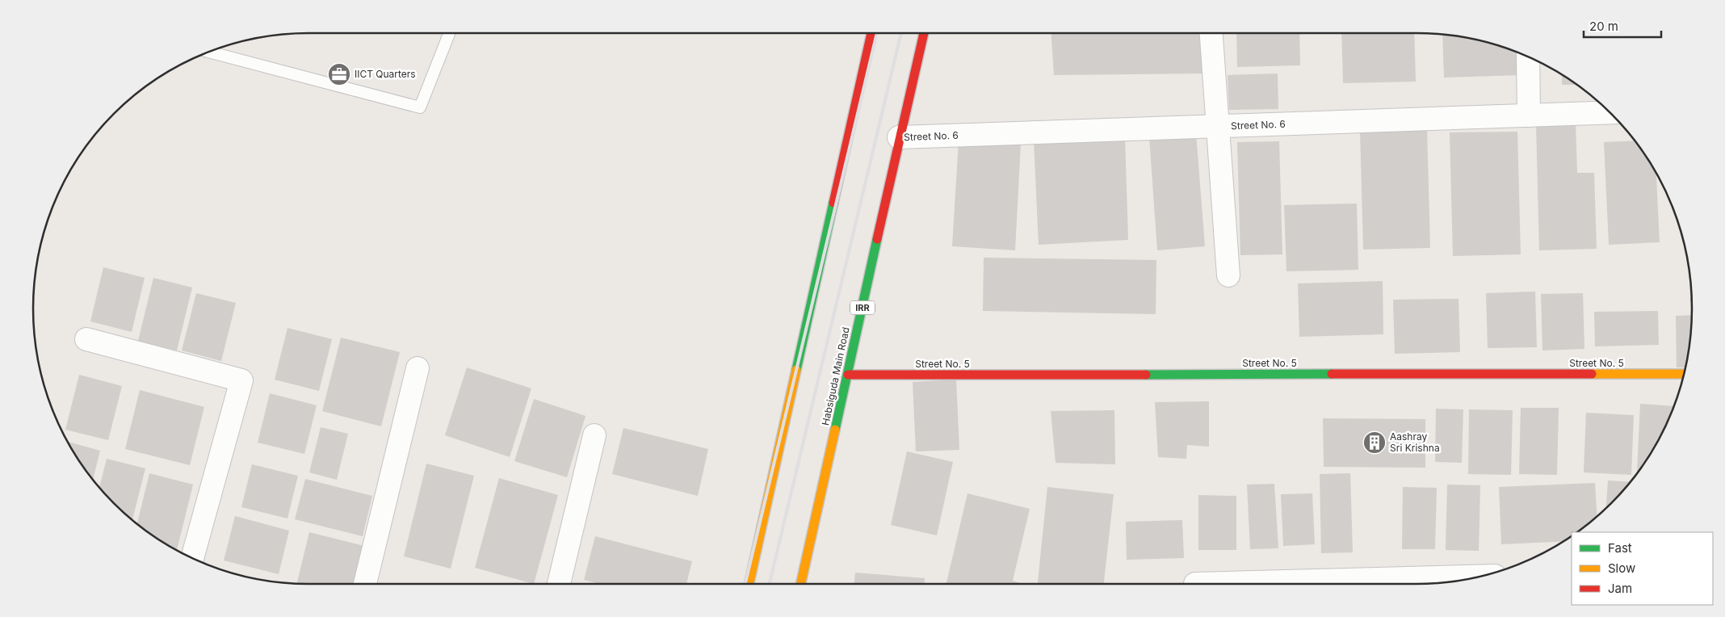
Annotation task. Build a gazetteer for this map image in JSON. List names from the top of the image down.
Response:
{
  "streets": {
    "main road": ["IRR", "Street No. 5", "Habsiguda Main Road"],
    "street": ["Street No. 6"]
  },
  "crossings": [
    ["Street No. 6", "Habsiguda Main Road"],
    ["Street No. 5", "Habsiguda Main Road"]
  ],
  "places": {
    "office": ["IICT Quarters"],
    "building": ["Aashray Sri Krishna"]
  },
  "legend": ["Fast", "Slow", "Jam"],
  "scale_bar": "20 m"
}
